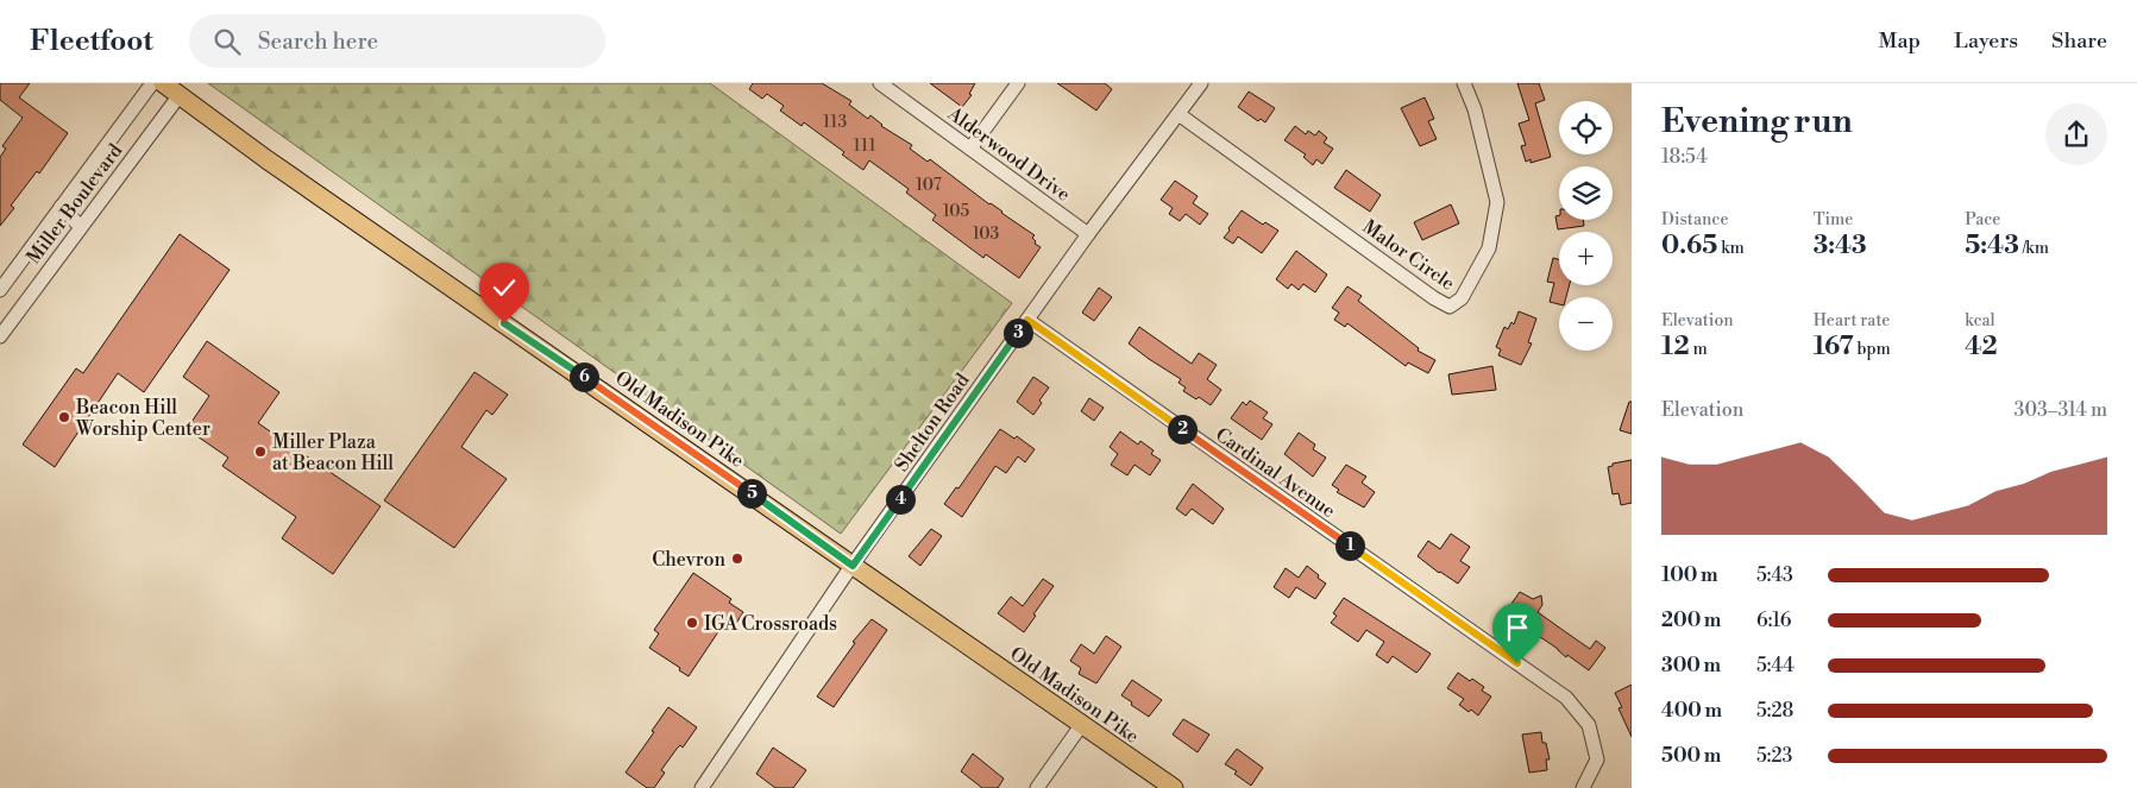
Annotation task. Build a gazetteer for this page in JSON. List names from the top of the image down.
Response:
{
  "streets": {
    "main road": ["Old Madison Pike"],
    "street": [
      "Alderwood Drive",
      "Miller Boulevard",
      "Malor Circle",
      "Shelton Road",
      "Cardinal Avenue"
    ]
  },
  "crossings": [
    ["Alderwood Drive", "Shelton Road"],
    ["Miller Boulevard", "Old Madison Pike"],
    ["Malor Circle", "Shelton Road"],
    ["Old Madison Pike", "Shelton Road"],
    ["Shelton Road", "Cardinal Avenue"]
  ],
  "places": [
    "Beacon Hill Worship Center",
    "Miller Plaza at Beacon Hill",
    "Chevron",
    "IGA Crossroads"
  ],
  "house_numbers": [
    "113",
    "111",
    "107",
    "105",
    "103"
  ],
  "page": {
    "header": "Fleetfoot",
    "search": "Search here",
    "nav": ["Map", "Layers", "Share"],
    "heading": ["Evening run", "18:54"],
    "map_buttons": ["+", "−"],
    "stats": [
      ["Distance", "0.65 km"],
      ["Time", "3:43"],
      ["Pace", "5:43 /km"],
      ["Elevation", "12 m"],
      ["Heart rate", "167 bpm"],
      ["kcal", "42"]
    ],
    "pins": [
      "3",
      "6",
      "2",
      "5",
      "4",
      "1"
    ],
    "chart": ["Elevation", "303–314 m"],
    "list": [
      {
        "name": "100 m",
        "note": "5:43"
      },
      {
        "name": "200 m",
        "note": "6:16"
      },
      {
        "name": "300 m",
        "note": "5:44"
      },
      {
        "name": "400 m",
        "note": "5:28"
      },
      {
        "name": "500 m",
        "note": "5:23"
      }
    ]
  }
}
